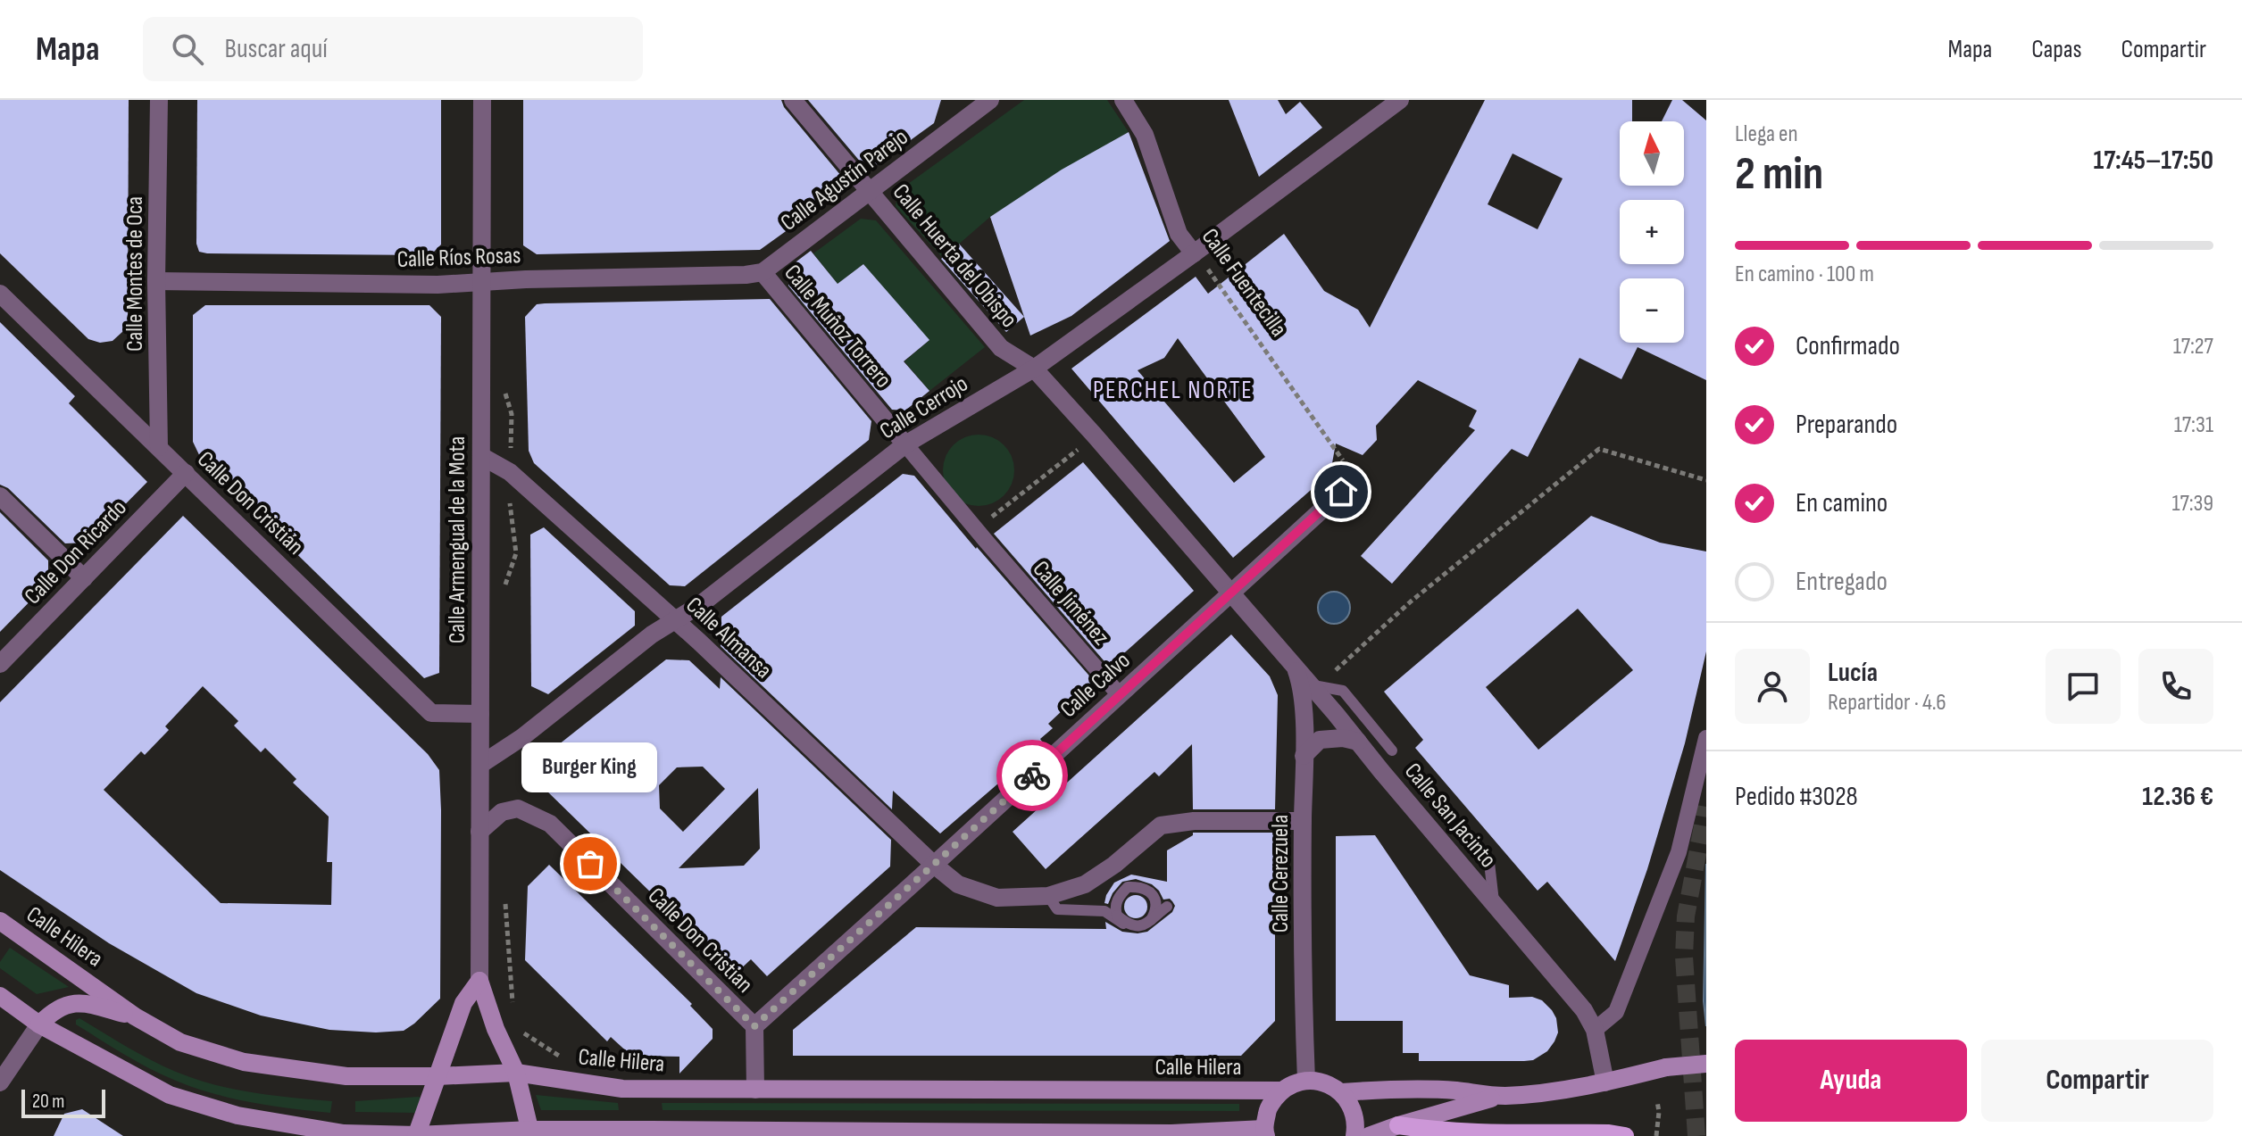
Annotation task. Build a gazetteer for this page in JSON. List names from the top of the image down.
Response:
{
  "streets": {
    "main road": ["Calle Armengual de la Mota", "Calle Hilera"],
    "street": [
      "Calle Agustín Parejo",
      "Calle Huerta del Obispo",
      "Calle Ríos Rosas",
      "Calle Montes de Oca",
      "Calle Fuentecilla",
      "Calle Muñoz Torrero",
      "Calle Cerrojo",
      "Calle Don Cristián",
      "Calle Don Ricardo",
      "Calle Jiménez",
      "Calle Almansa",
      "Calle Calvo",
      "Calle San Jacinto",
      "Calle Cerezuela",
      "Calle Don Cristian"
    ]
  },
  "crossings": [
    ["Calle Agustín Parejo", "Calle Huerta del Obispo"],
    ["Calle Agustín Parejo", "Calle Ríos Rosas"],
    ["Calle Agustín Parejo", "Calle Muñoz Torrero"],
    ["Calle Huerta del Obispo", "Calle Cerrojo"],
    ["Calle Huerta del Obispo", "Calle Calvo"],
    ["Calle Huerta del Obispo", "Calle San Jacinto"],
    ["Calle Ríos Rosas", "Calle Montes de Oca"],
    ["Calle Ríos Rosas", "Calle Muñoz Torrero"],
    ["Calle Ríos Rosas", "Calle Armengual de la Mota"],
    ["Calle Montes de Oca", "Calle Don Cristián"],
    ["Calle Fuentecilla", "Calle Cerrojo"],
    ["Calle Fuentecilla", "Calle Calvo"],
    ["Calle Muñoz Torrero", "Calle Cerrojo"],
    ["Calle Muñoz Torrero", "Calle Jiménez"],
    ["Calle Cerrojo", "Calle Armengual de la Mota"],
    ["Calle Cerrojo", "Calle Jiménez"],
    ["Calle Cerrojo", "Calle Almansa"],
    ["Calle Don Cristián", "Calle Armengual de la Mota"],
    ["Calle Don Cristián", "Calle Don Ricardo"],
    ["Calle Armengual de la Mota", "Calle Almansa"],
    ["Calle Armengual de la Mota", "Calle Hilera"],
    ["Calle Armengual de la Mota", "Calle Don Cristian"],
    ["Calle Jiménez", "Calle Calvo"],
    ["Calle Almansa", "Calle Calvo"],
    ["Calle Almansa", "Calle Cerezuela"],
    ["Calle Calvo", "Calle San Jacinto"],
    ["Calle Calvo", "Calle Don Cristian"],
    ["Calle San Jacinto", "Calle Cerezuela"]
  ],
  "districts": ["PERCHEL NORTE"],
  "places": ["Burger King"],
  "scale_bar": "20 m",
  "north": "top",
  "page": {
    "header": "Mapa",
    "search": "Buscar aquí",
    "nav": ["Mapa", "Capas", "Compartir"],
    "heading": ["2 min", "Llega en", "17:45–17:50"],
    "panel": [
      "Lucía",
      "Repartidor · 4.6",
      "Pedido #3028",
      "12.36 €"
    ],
    "map_buttons": ["+", "−"],
    "bar": "En camino · 100 m",
    "list": [
      ["Confirmado", "17:27"],
      ["Preparando", "17:31"],
      ["En camino", "17:39"],
      "Entregado"
    ],
    "bubble": "Burger King",
    "buttons": ["Ayuda", "Compartir"],
    "scale": "20 m"
  }
}
